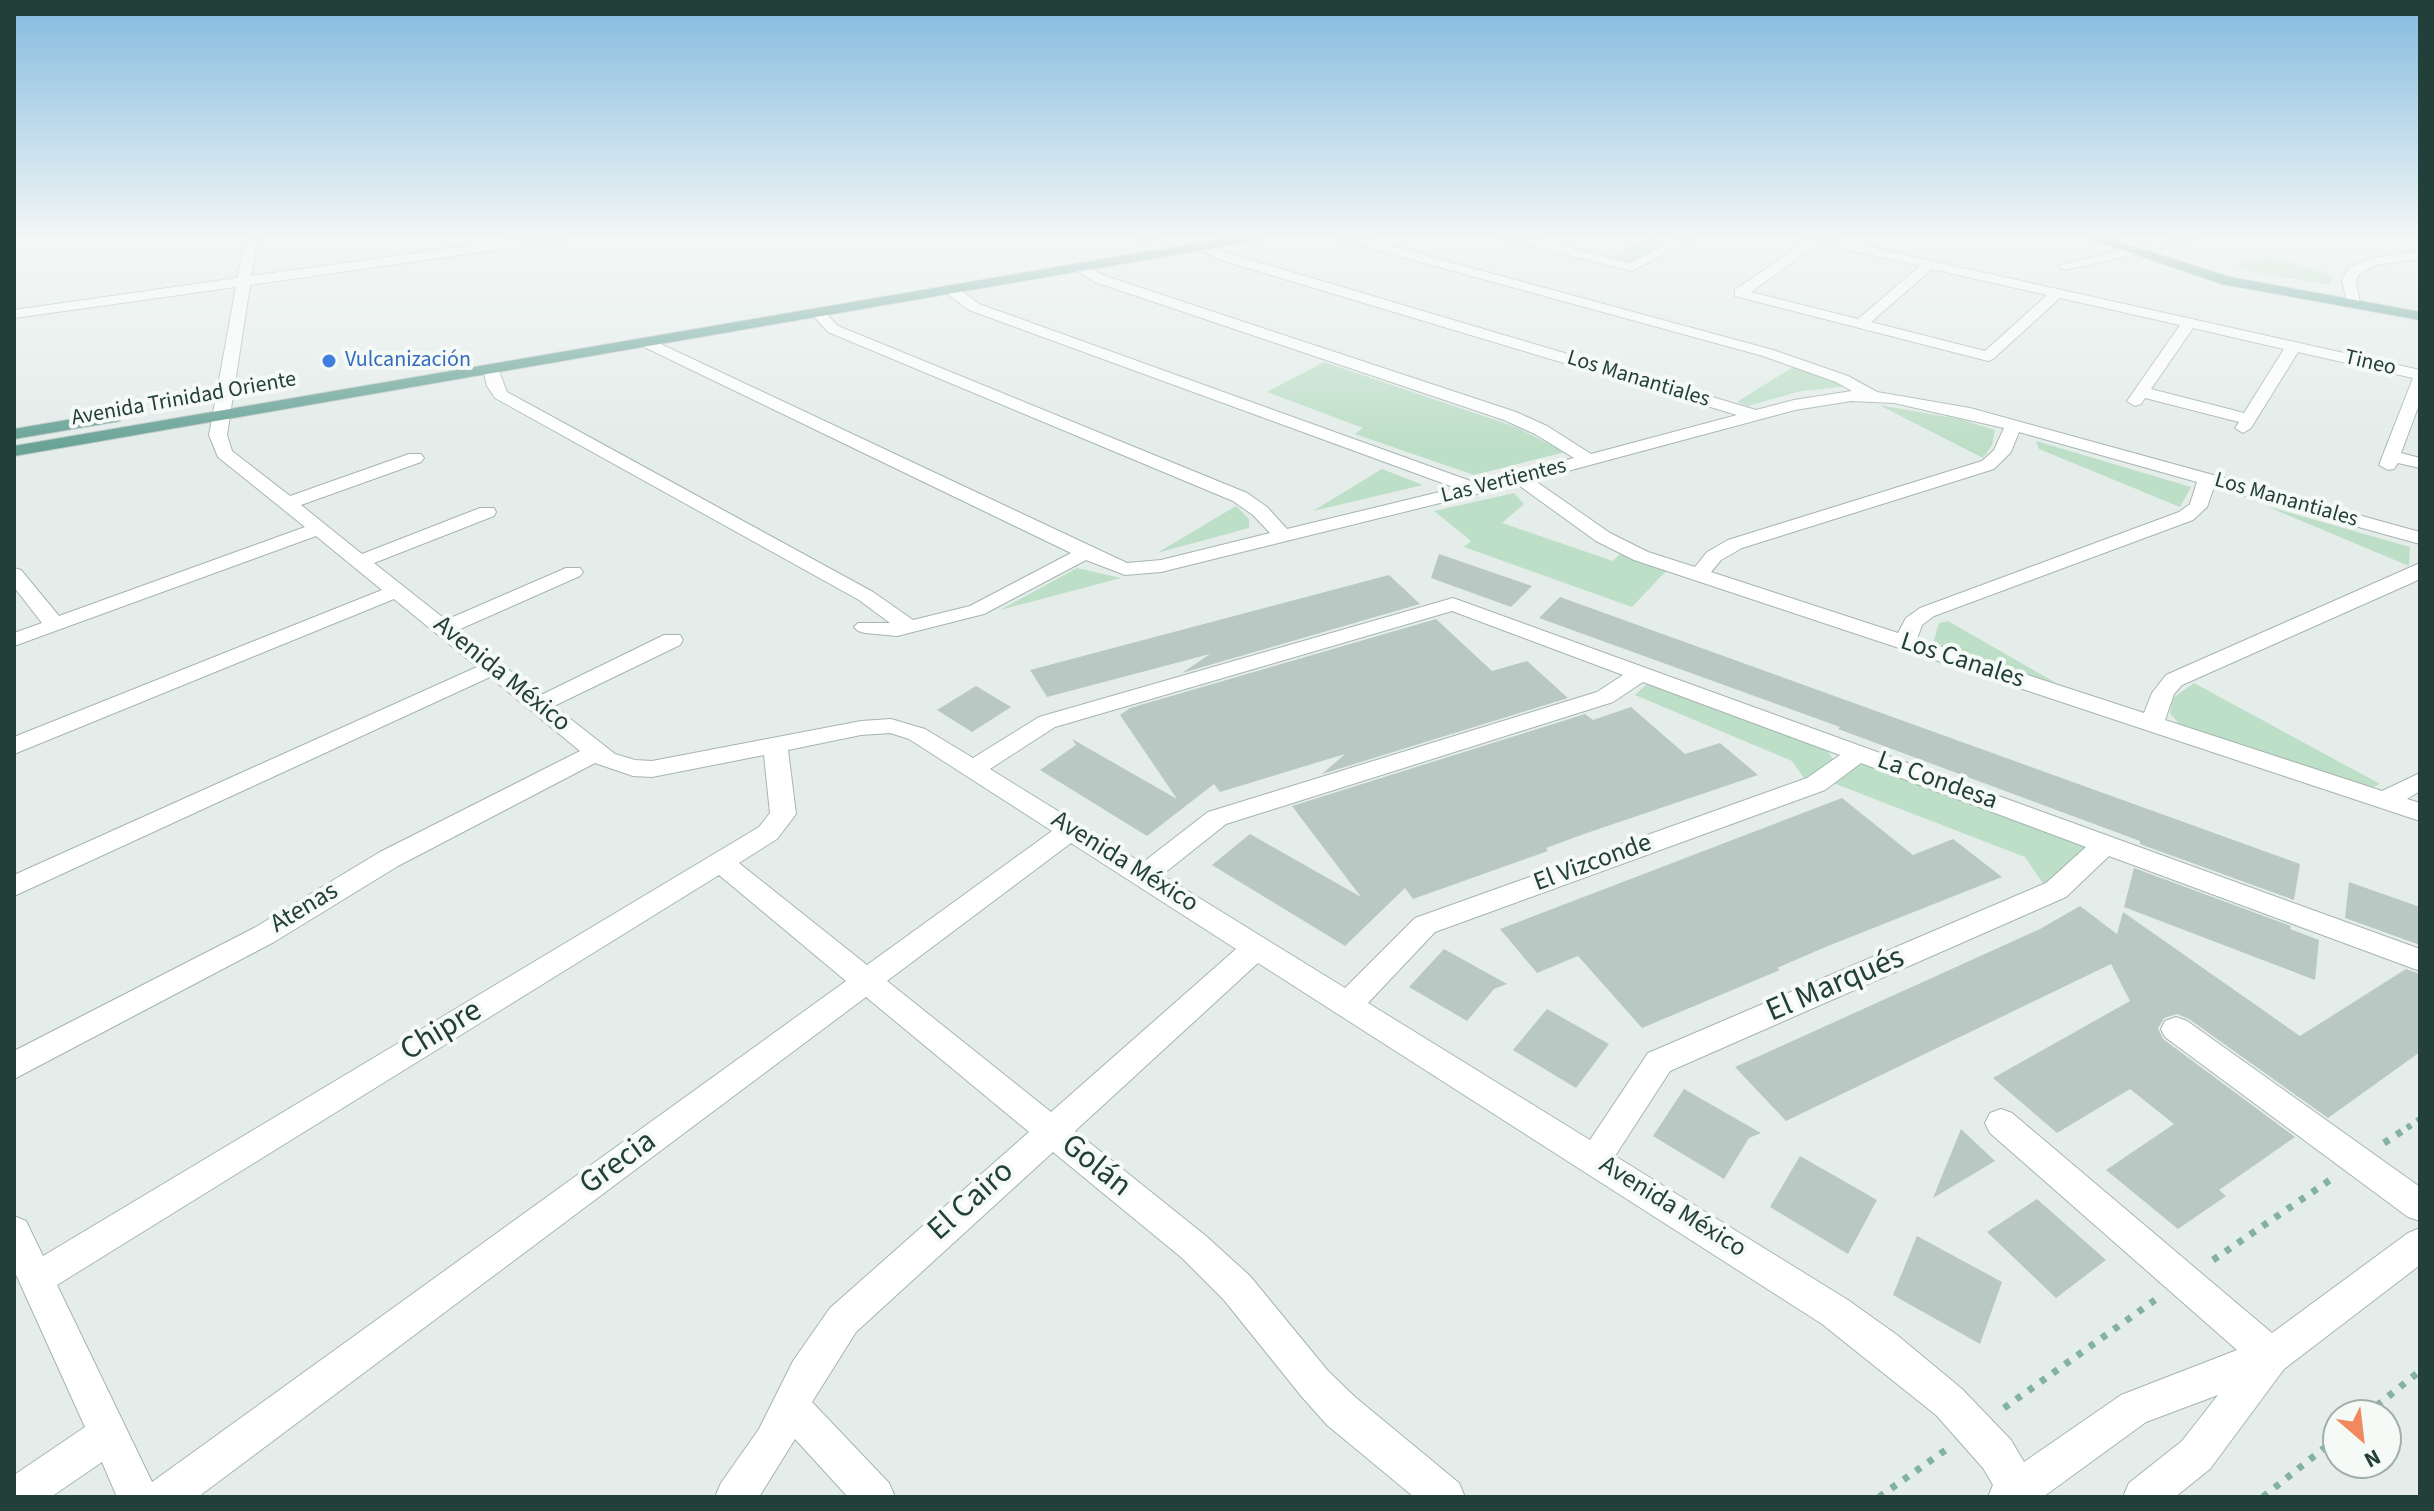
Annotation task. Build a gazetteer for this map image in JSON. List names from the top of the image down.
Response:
{
  "streets": {
    "main road": ["Avenida Trinidad Oriente"],
    "street": [
      "Tineo",
      "Los Manantiales",
      "Las Vertientes",
      "Los Canales",
      "Avenida México",
      "La Condesa",
      "El Vizconde",
      "Atenas",
      "El Marqués",
      "Chipre",
      "Grecia",
      "Golán",
      "El Cairo"
    ]
  },
  "crossings": [
    ["Los Manantiales", "Las Vertientes"],
    ["Avenida Trinidad Oriente", "Avenida México"],
    ["Las Vertientes", "Los Canales"],
    ["Avenida México", "La Condesa"],
    ["Avenida México", "El Vizconde"],
    ["Avenida México", "Atenas"],
    ["Avenida México", "El Marqués"],
    ["Avenida México", "Chipre"],
    ["Avenida México", "Grecia"],
    ["Avenida México", "El Cairo"],
    ["La Condesa", "El Vizconde"],
    ["La Condesa", "El Marqués"],
    ["Chipre", "Golán"],
    ["Grecia", "Golán"],
    ["Golán", "El Cairo"]
  ],
  "places": ["Vulcanización"],
  "north": "bottom right"
}
